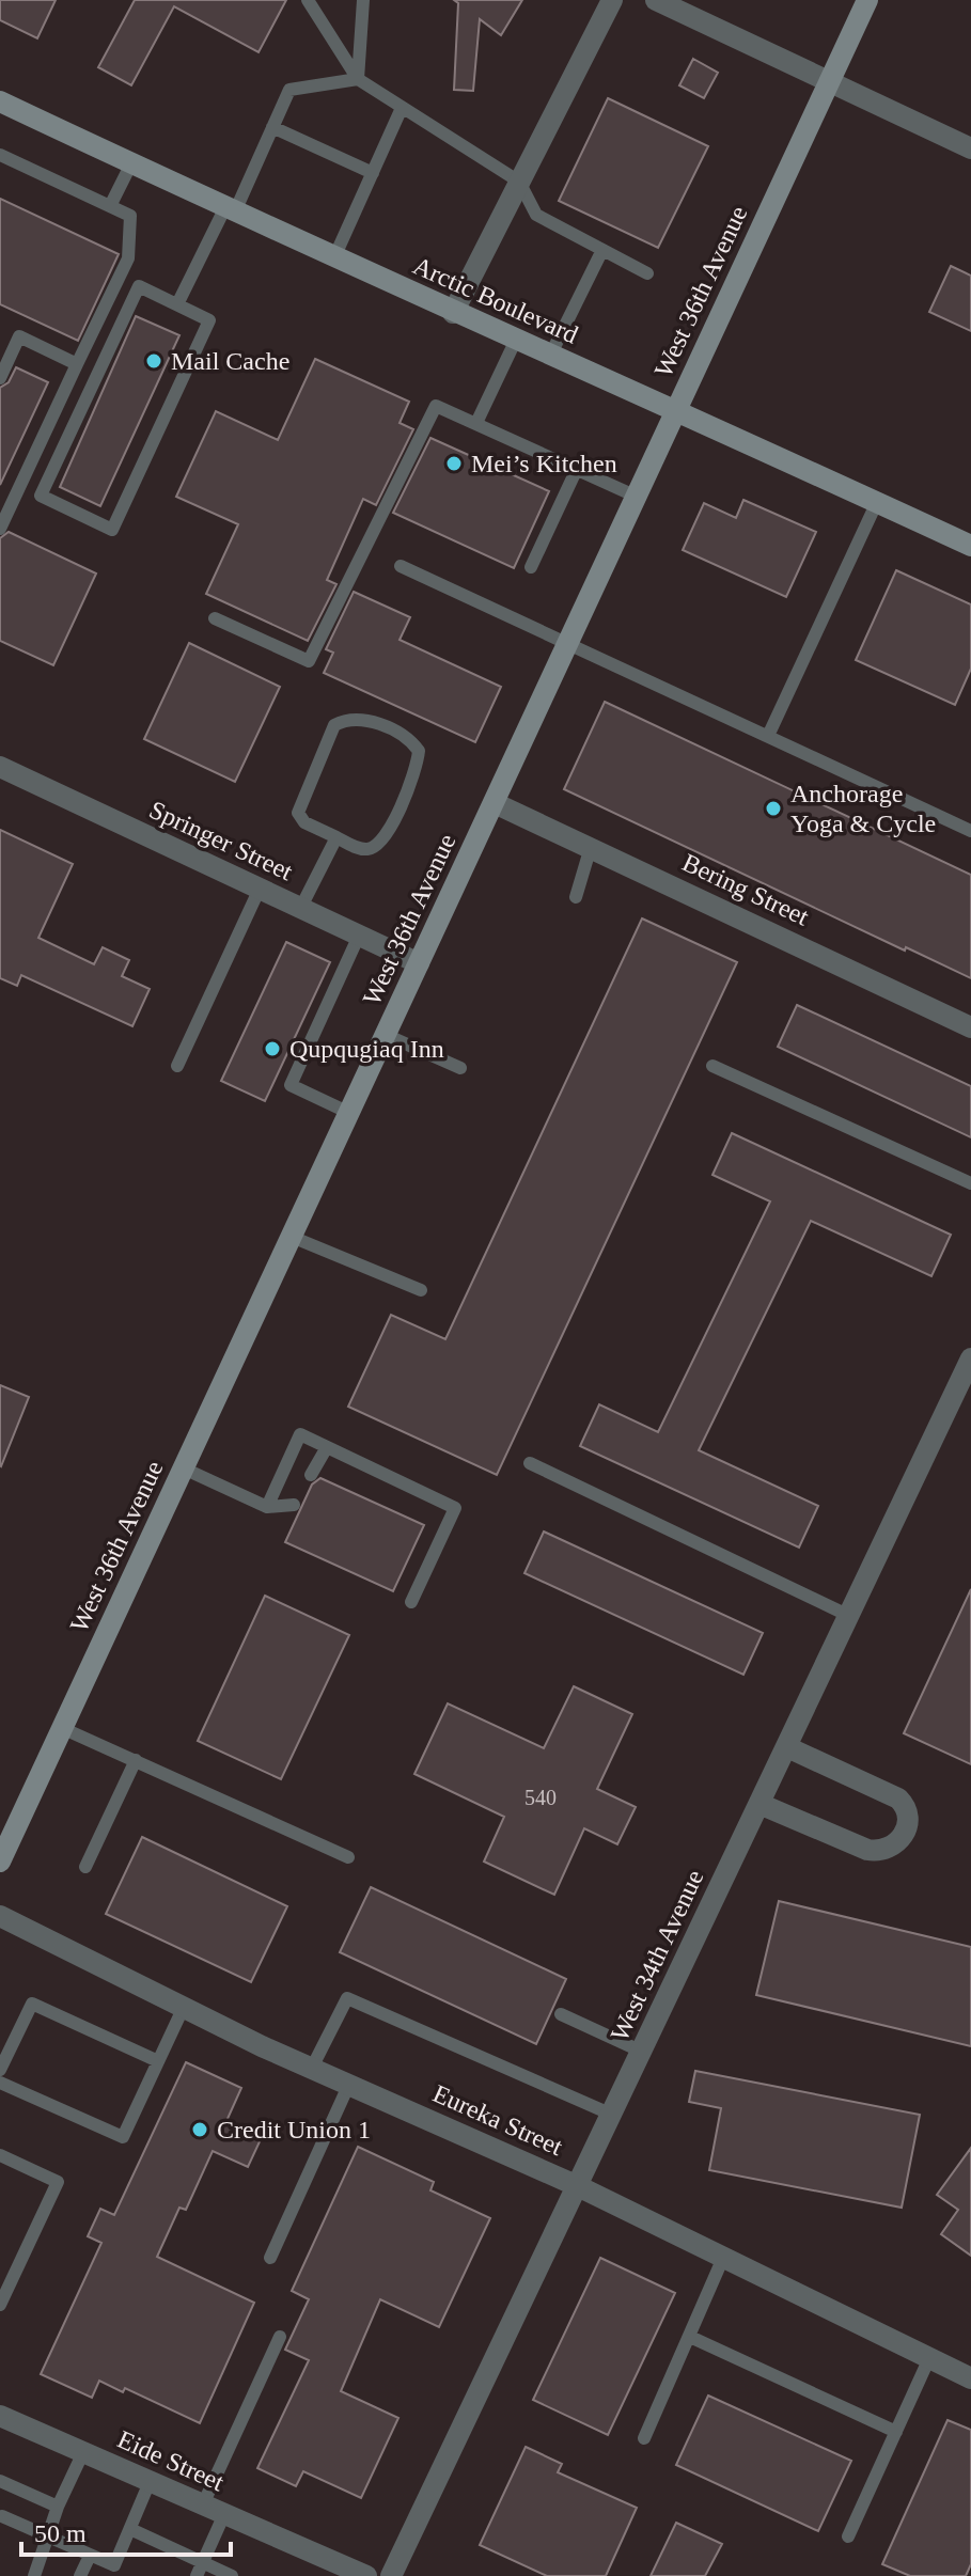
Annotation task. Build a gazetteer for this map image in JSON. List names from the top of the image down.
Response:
{
  "streets": {
    "main road": ["West 36th Avenue", "Arctic Boulevard"],
    "street": [
      "Springer Street",
      "Bering Street",
      "West 34th Avenue",
      "Eureka Street",
      "Eide Street"
    ]
  },
  "crossings": [
    ["West 36th Avenue", "Arctic Boulevard"],
    ["West 36th Avenue", "Springer Street"],
    ["West 36th Avenue", "Bering Street"],
    ["West 34th Avenue", "Eureka Street"]
  ],
  "places": [
    "Mail Cache",
    "Mei’s Kitchen",
    "Anchorage Yoga & Cycle",
    "Qupqugiaq Inn",
    "Credit Union 1"
  ],
  "house_numbers": ["540"],
  "scale_bar": "50 m"
}
